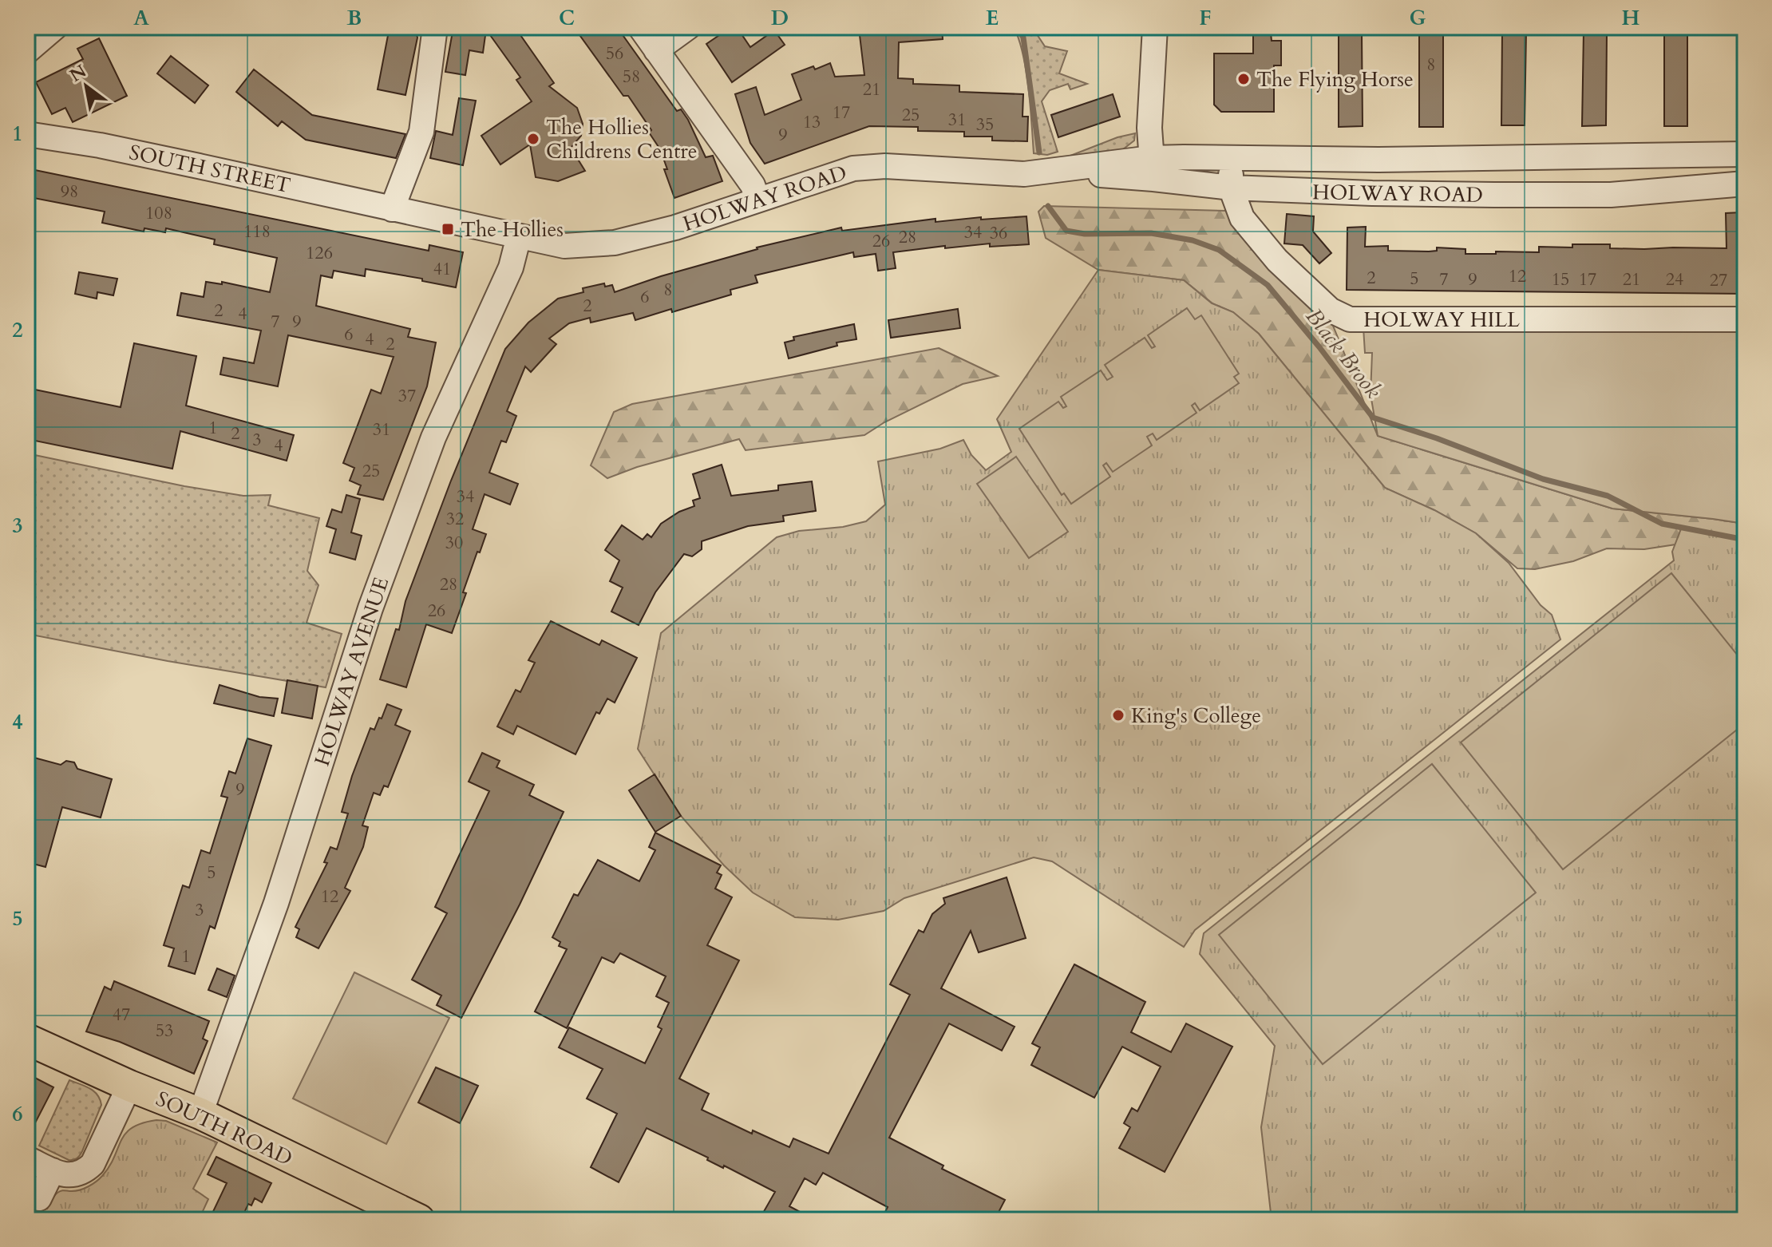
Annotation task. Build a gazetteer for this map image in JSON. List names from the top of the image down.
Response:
{
  "streets": {
    "main road": ["SOUTH ROAD"],
    "street": [
      "SOUTH STREET",
      "HOLWAY ROAD",
      "HOLWAY HILL",
      "HOLWAY AVENUE"
    ]
  },
  "crossings": [
    ["SOUTH STREET", "HOLWAY ROAD"],
    ["SOUTH STREET", "HOLWAY AVENUE"],
    ["HOLWAY ROAD", "HOLWAY HILL"],
    ["HOLWAY ROAD", "HOLWAY AVENUE"],
    ["HOLWAY AVENUE", "SOUTH ROAD"]
  ],
  "water": ["Black Brook"],
  "places": {
    "other": ["The Flying Horse", "The Hollies Childrens Centre", "King's College"],
    "transit": ["The Hollies"]
  },
  "house_numbers": [
    "56",
    "8",
    "58",
    "21",
    "17",
    "25",
    "31",
    "13",
    "35",
    "9",
    "98",
    "108",
    "118",
    "34",
    "36",
    "28",
    "26",
    "126",
    "41",
    "12",
    "2",
    "5",
    "7",
    "9",
    "15",
    "17",
    "21",
    "24",
    "27",
    "8",
    "6",
    "2",
    "2",
    "4",
    "7",
    "9",
    "6",
    "4",
    "2",
    "37",
    "1",
    "31",
    "2",
    "3",
    "4",
    "25",
    "34",
    "32",
    "30",
    "28",
    "26",
    "9",
    "5",
    "12",
    "3",
    "1",
    "47",
    "53"
  ],
  "north": "top left",
  "grid": {
    "columns": [
      "A",
      "B",
      "C",
      "D",
      "E",
      "F",
      "G",
      "H"
    ],
    "rows": [
      "1",
      "2",
      "3",
      "4",
      "5",
      "6"
    ]
  }
}
